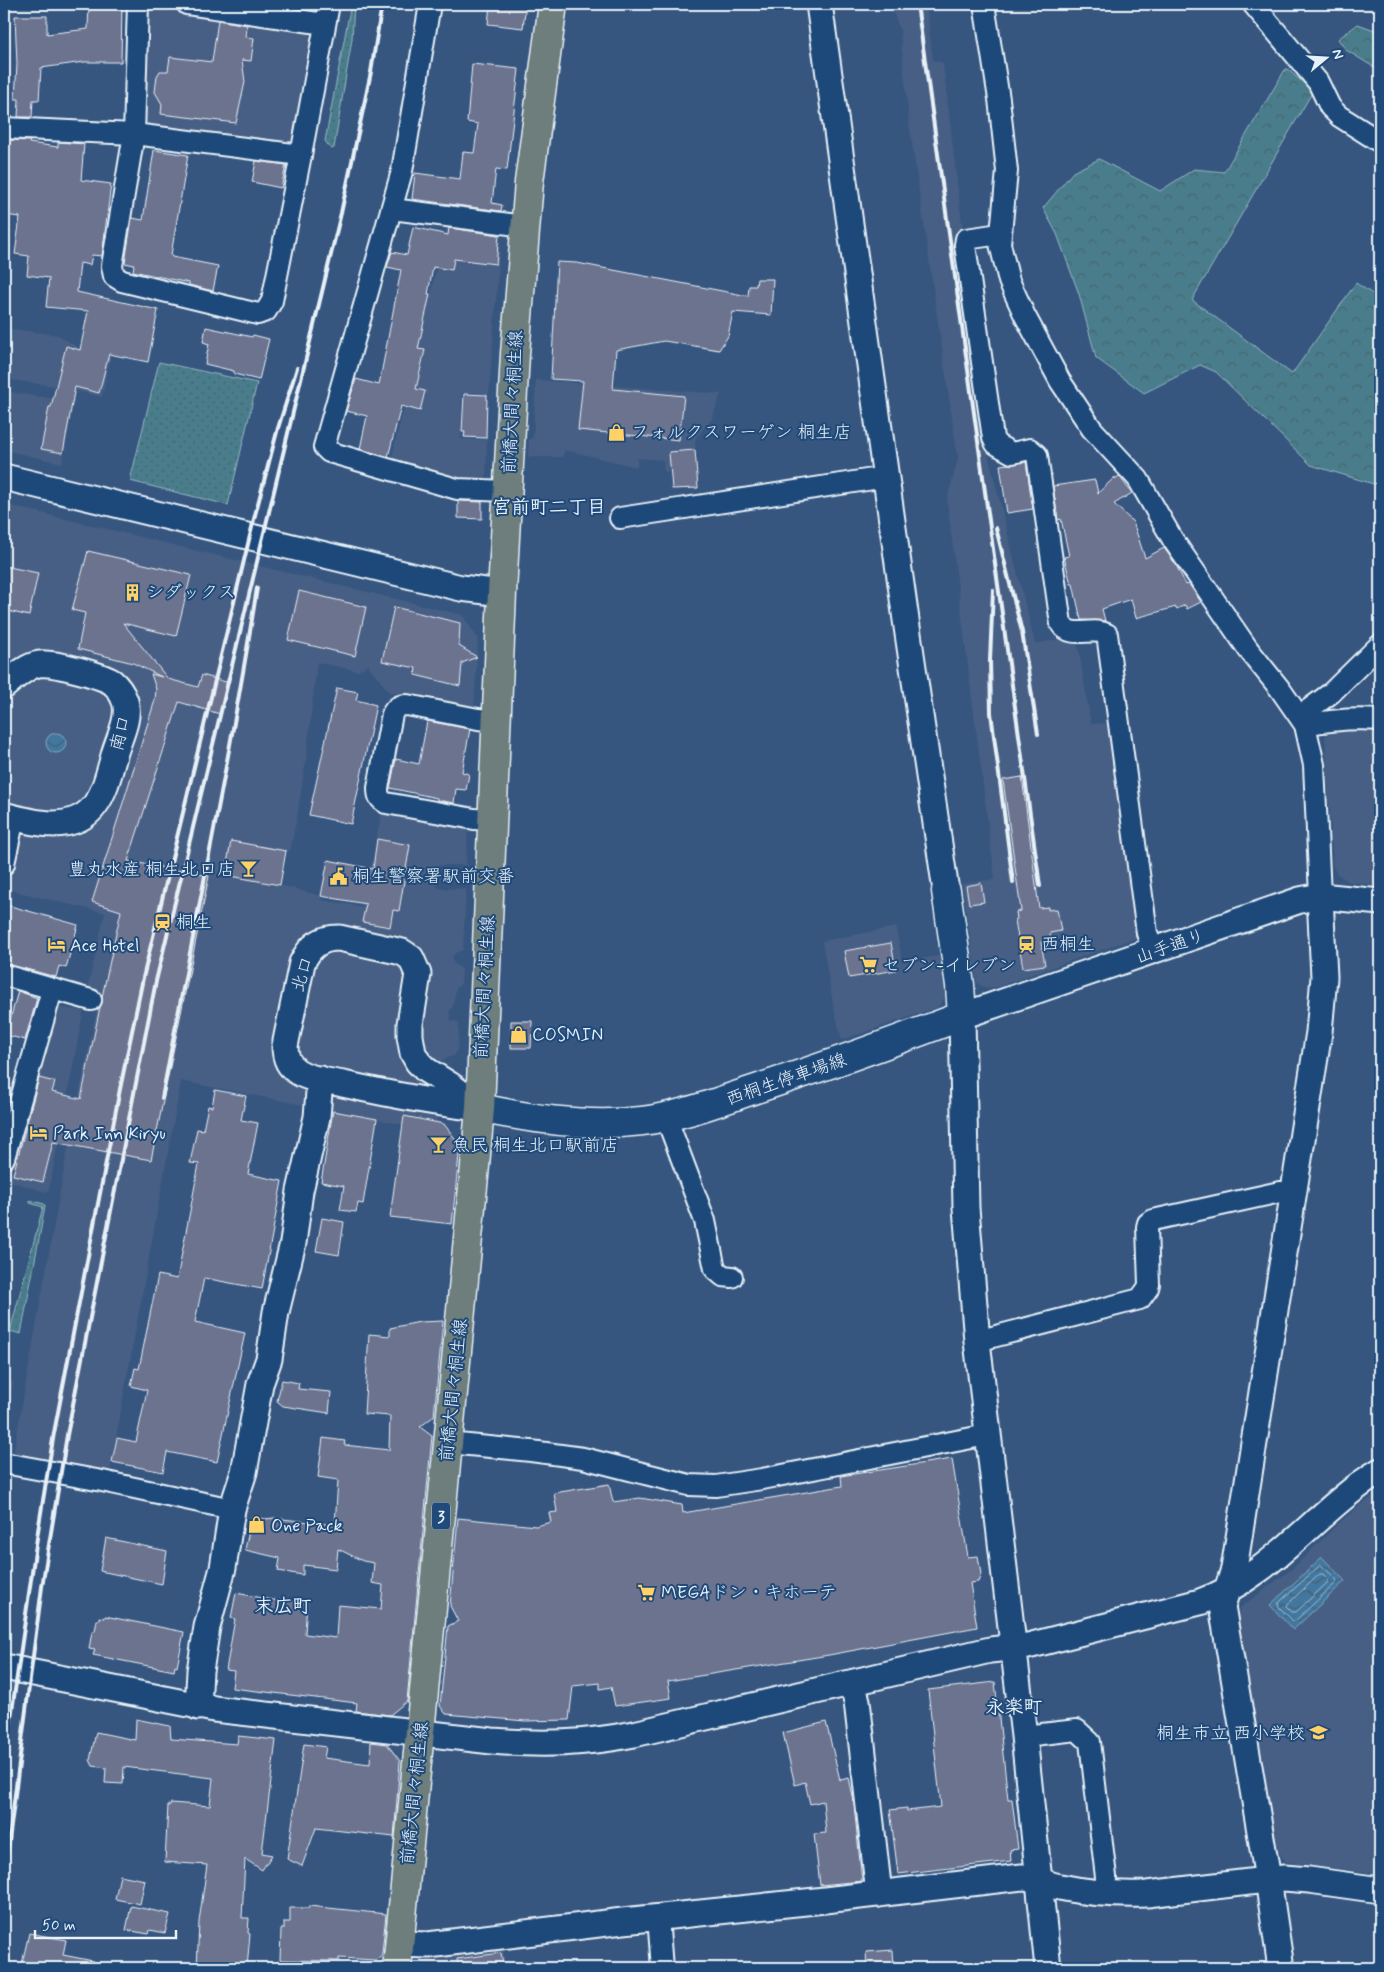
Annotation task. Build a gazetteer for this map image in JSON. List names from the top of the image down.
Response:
{
  "streets": {
    "main road": ["前橋大間々桐生線", "西桐生停車場線", "3"],
    "street": ["南口", "山手通り", "北口"]
  },
  "crossings": [
    ["前橋大間々桐生線", "北口"],
    ["前橋大間々桐生線", "西桐生停車場線"],
    ["山手通り", "西桐生停車場線"],
    ["北口", "西桐生停車場線"]
  ],
  "districts": ["宮前町二丁目", "末広町", "永楽町"],
  "places": {
    "shop": ["フォルクスワーゲン 桐生店", "COSMIN", "One Pack"],
    "building": ["シダックス"],
    "bar": ["豊丸水産 桐生北口店", "魚民 桐生北口駅前店"],
    "public building": ["桐生警察署駅前交番"],
    "station": ["桐生", "西桐生"],
    "hotel": ["Ace Hotel", "Park Inn Kiryu"],
    "supermarket": ["セブン-イレブン", "MEGAドン・キホーテ"],
    "school or university": ["桐生市立 西小学校"]
  },
  "scale_bar": "50 m",
  "north": "right"
}
